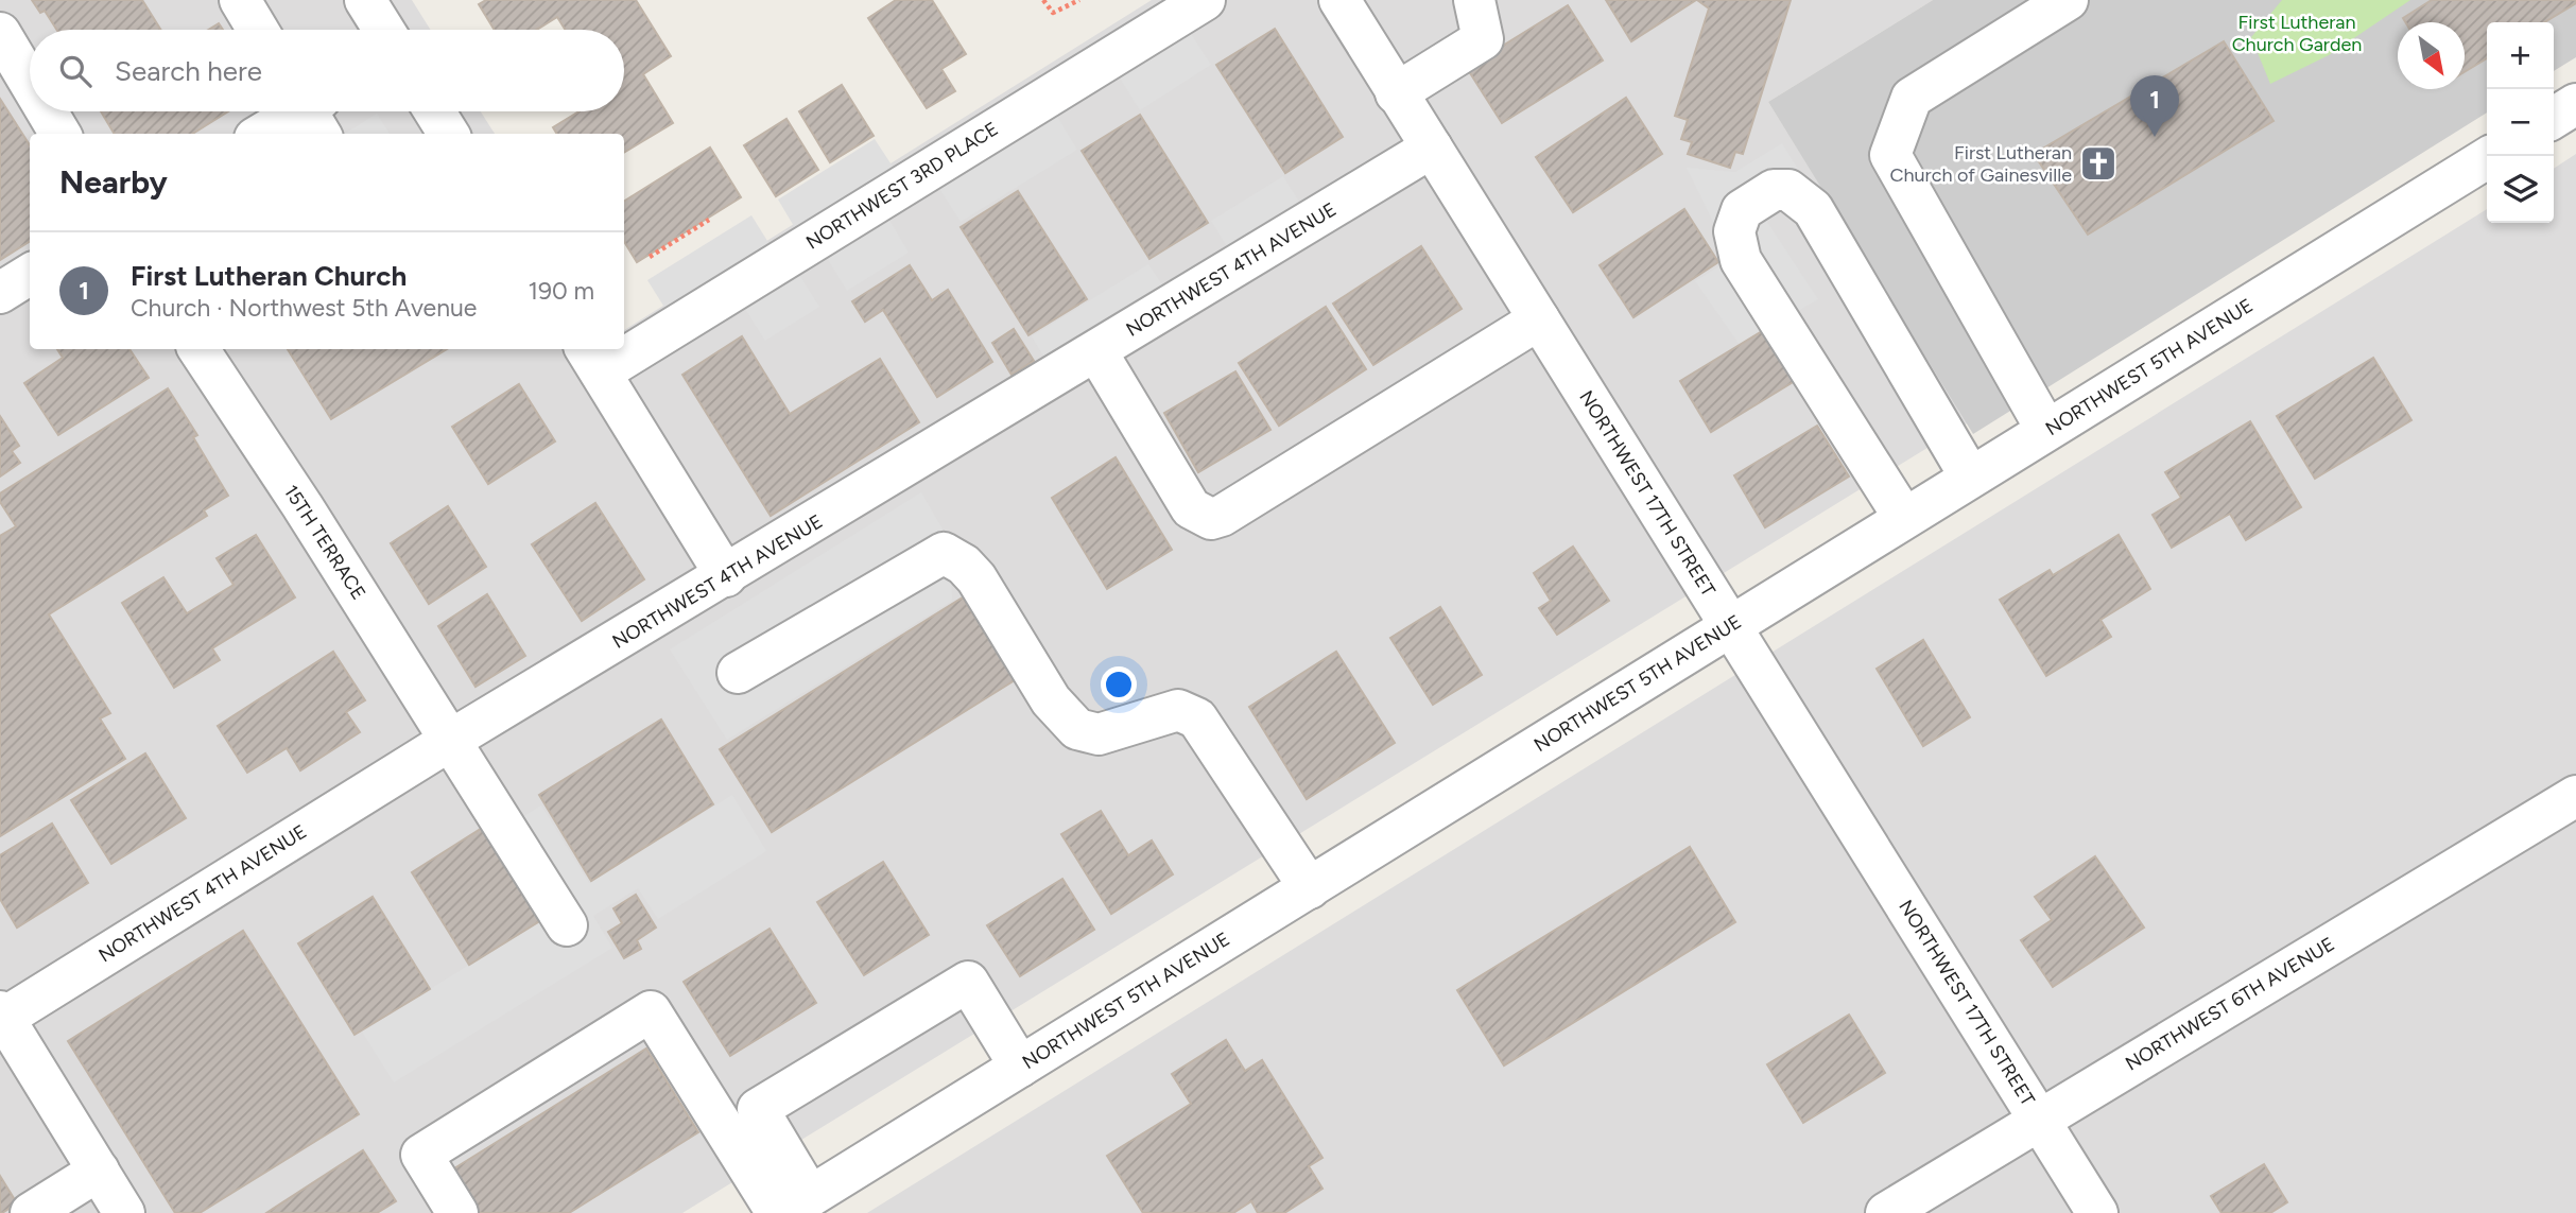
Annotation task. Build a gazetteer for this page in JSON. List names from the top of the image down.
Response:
{
  "streets": {
    "street": [
      "NORTHWEST 3RD PLACE",
      "NORTHWEST 4TH AVENUE",
      "NORTHWEST 5TH AVENUE",
      "NORTHWEST 17TH STREET",
      "15TH TERRACE",
      "NORTHWEST 6TH AVENUE"
    ]
  },
  "crossings": [
    ["NORTHWEST 4TH AVENUE", "NORTHWEST 17TH STREET"],
    ["NORTHWEST 4TH AVENUE", "15TH TERRACE"],
    ["NORTHWEST 5TH AVENUE", "NORTHWEST 17TH STREET"],
    ["NORTHWEST 17TH STREET", "NORTHWEST 6TH AVENUE"]
  ],
  "parks": ["First Lutheran Church Garden"],
  "places": {
    "church": ["First Lutheran Church of Gainesville"]
  },
  "north": "bottom right",
  "page": {
    "map_buttons": ["+", "−"],
    "search": "Search here",
    "pins": "1",
    "heading": "Nearby",
    "list": [
      {
        "mark": "1",
        "name": "First Lutheran Church",
        "note": "Church · Northwest 5th Avenue",
        "value": "190 m"
      }
    ]
  }
}
